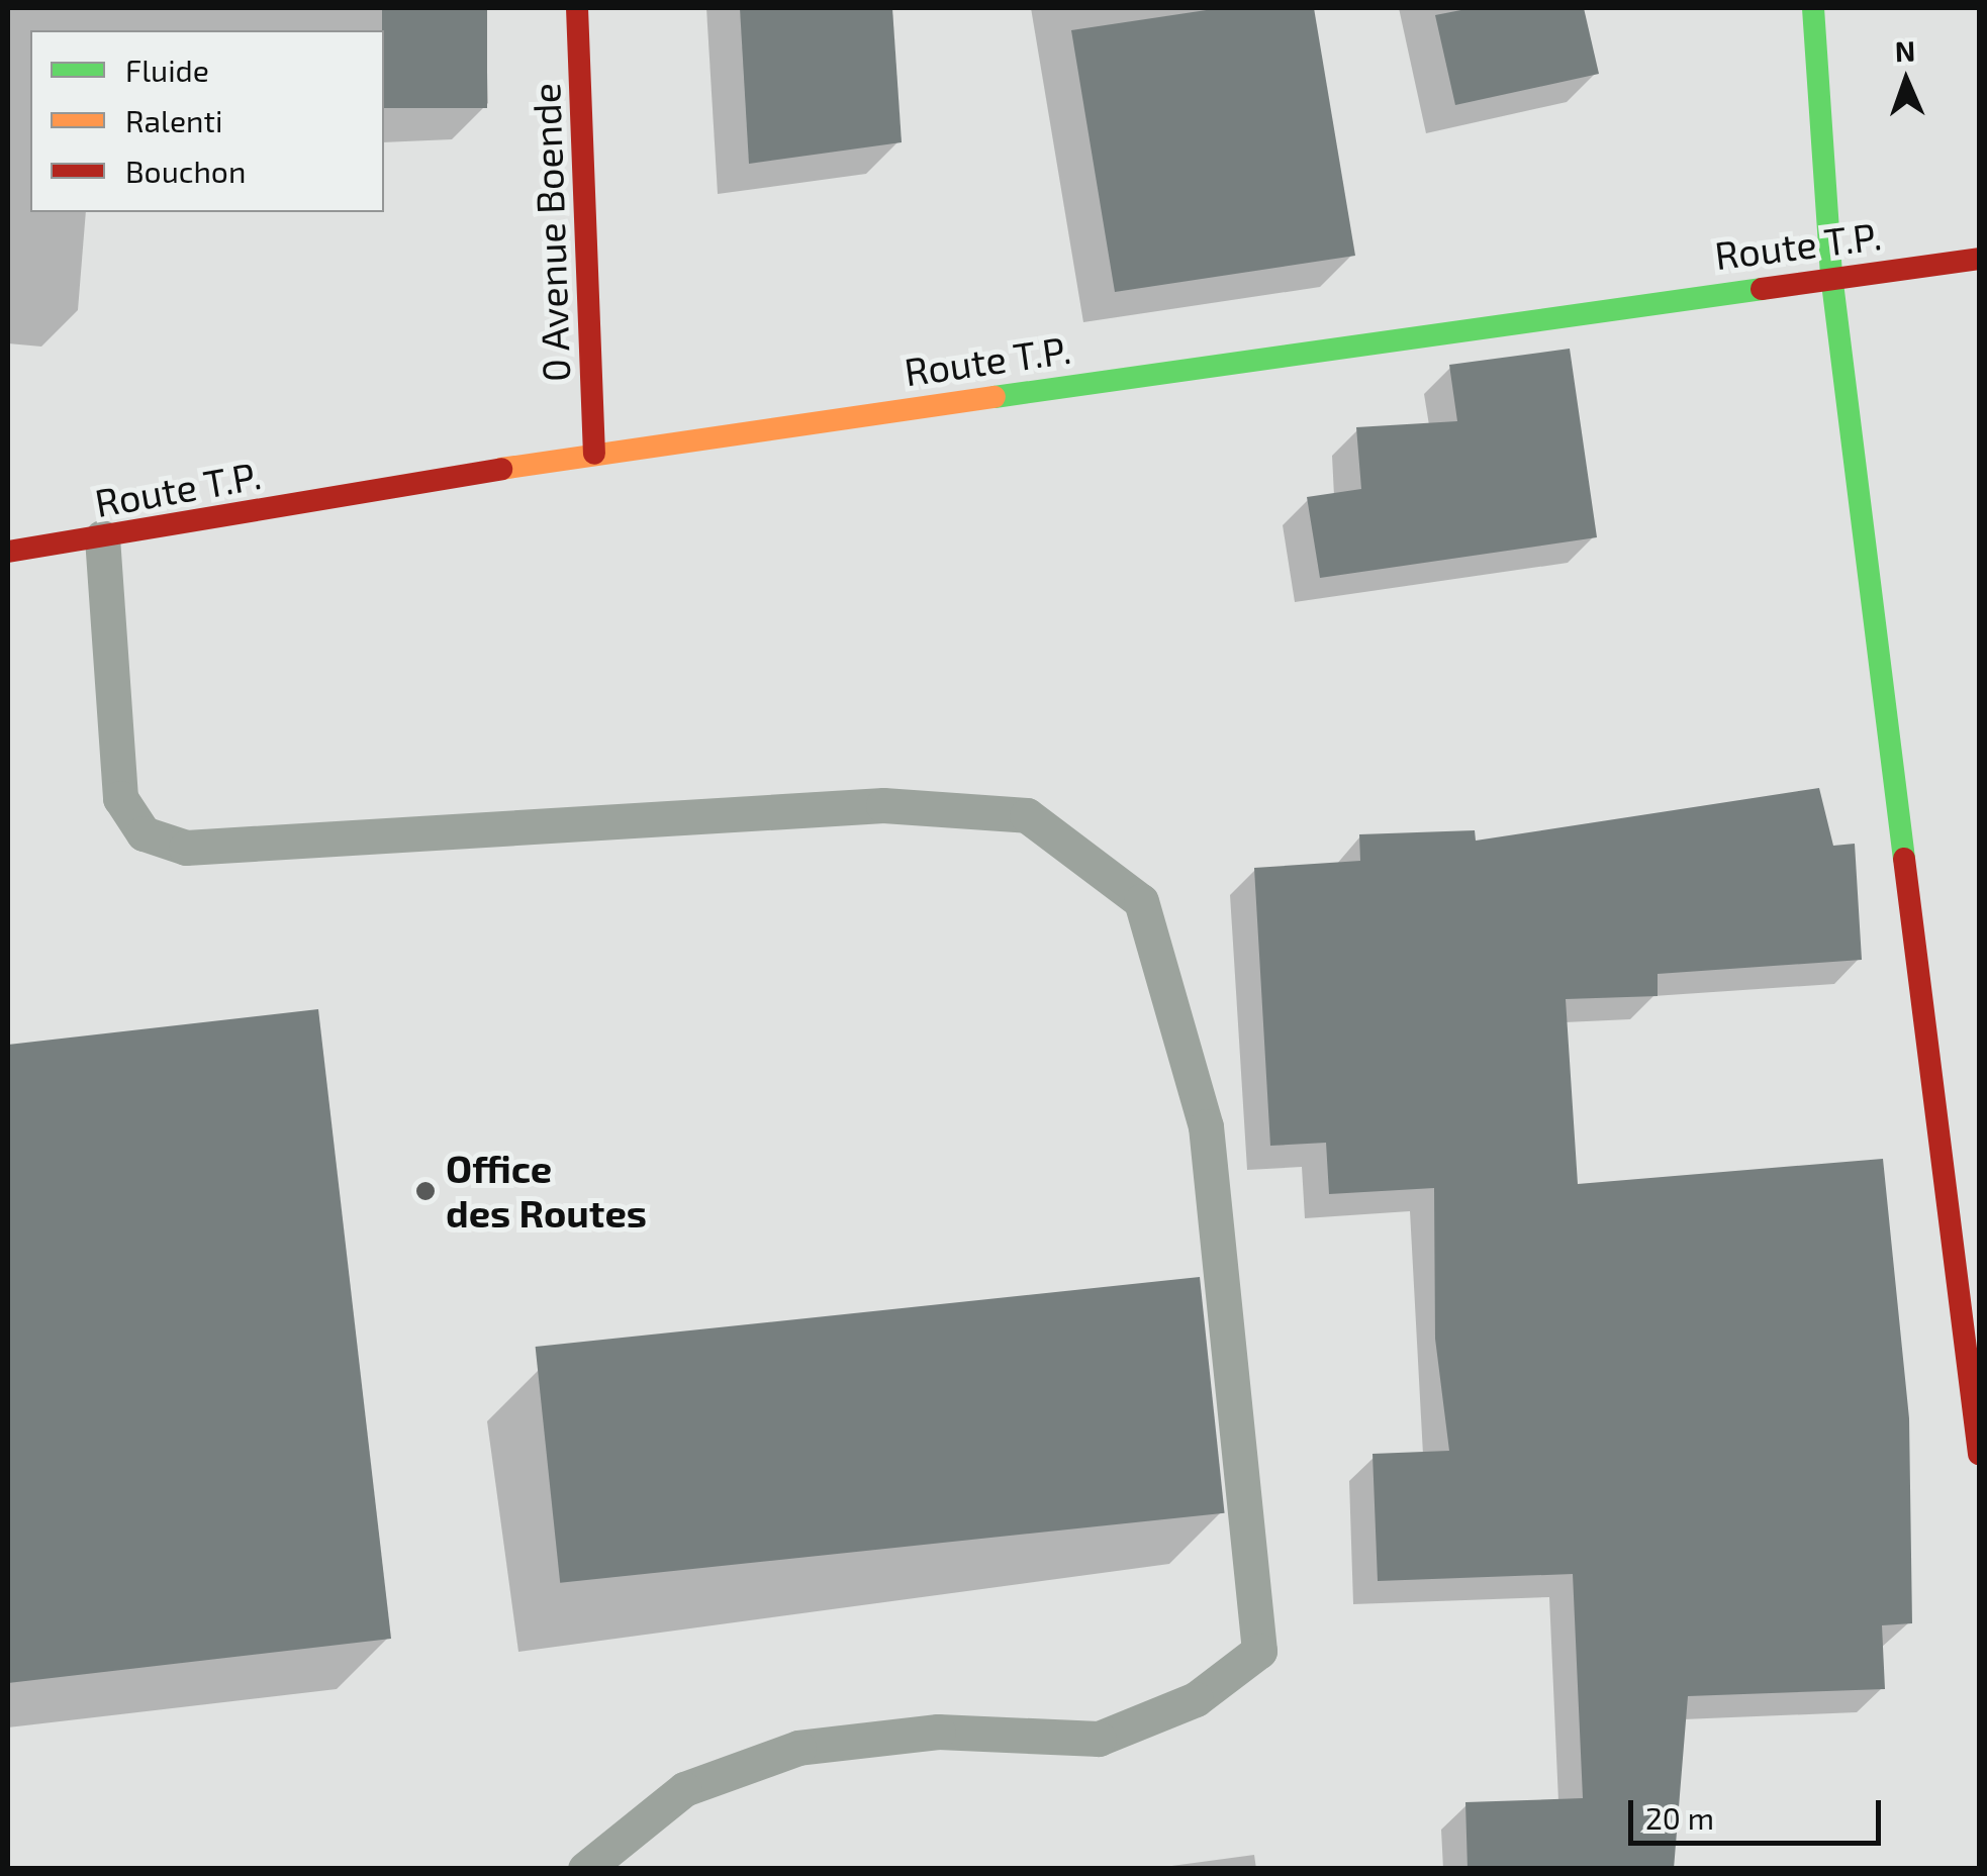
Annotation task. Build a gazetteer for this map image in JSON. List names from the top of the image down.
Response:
{
  "streets": {
    "street": ["0 Avenue Boende", "Route T.P."]
  },
  "crossings": [
    ["0 Avenue Boende", "Route T.P."]
  ],
  "places": ["Office des Routes"],
  "legend": ["Fluide", "Ralenti", "Bouchon"],
  "scale_bar": "20 m",
  "north": "top"
}
